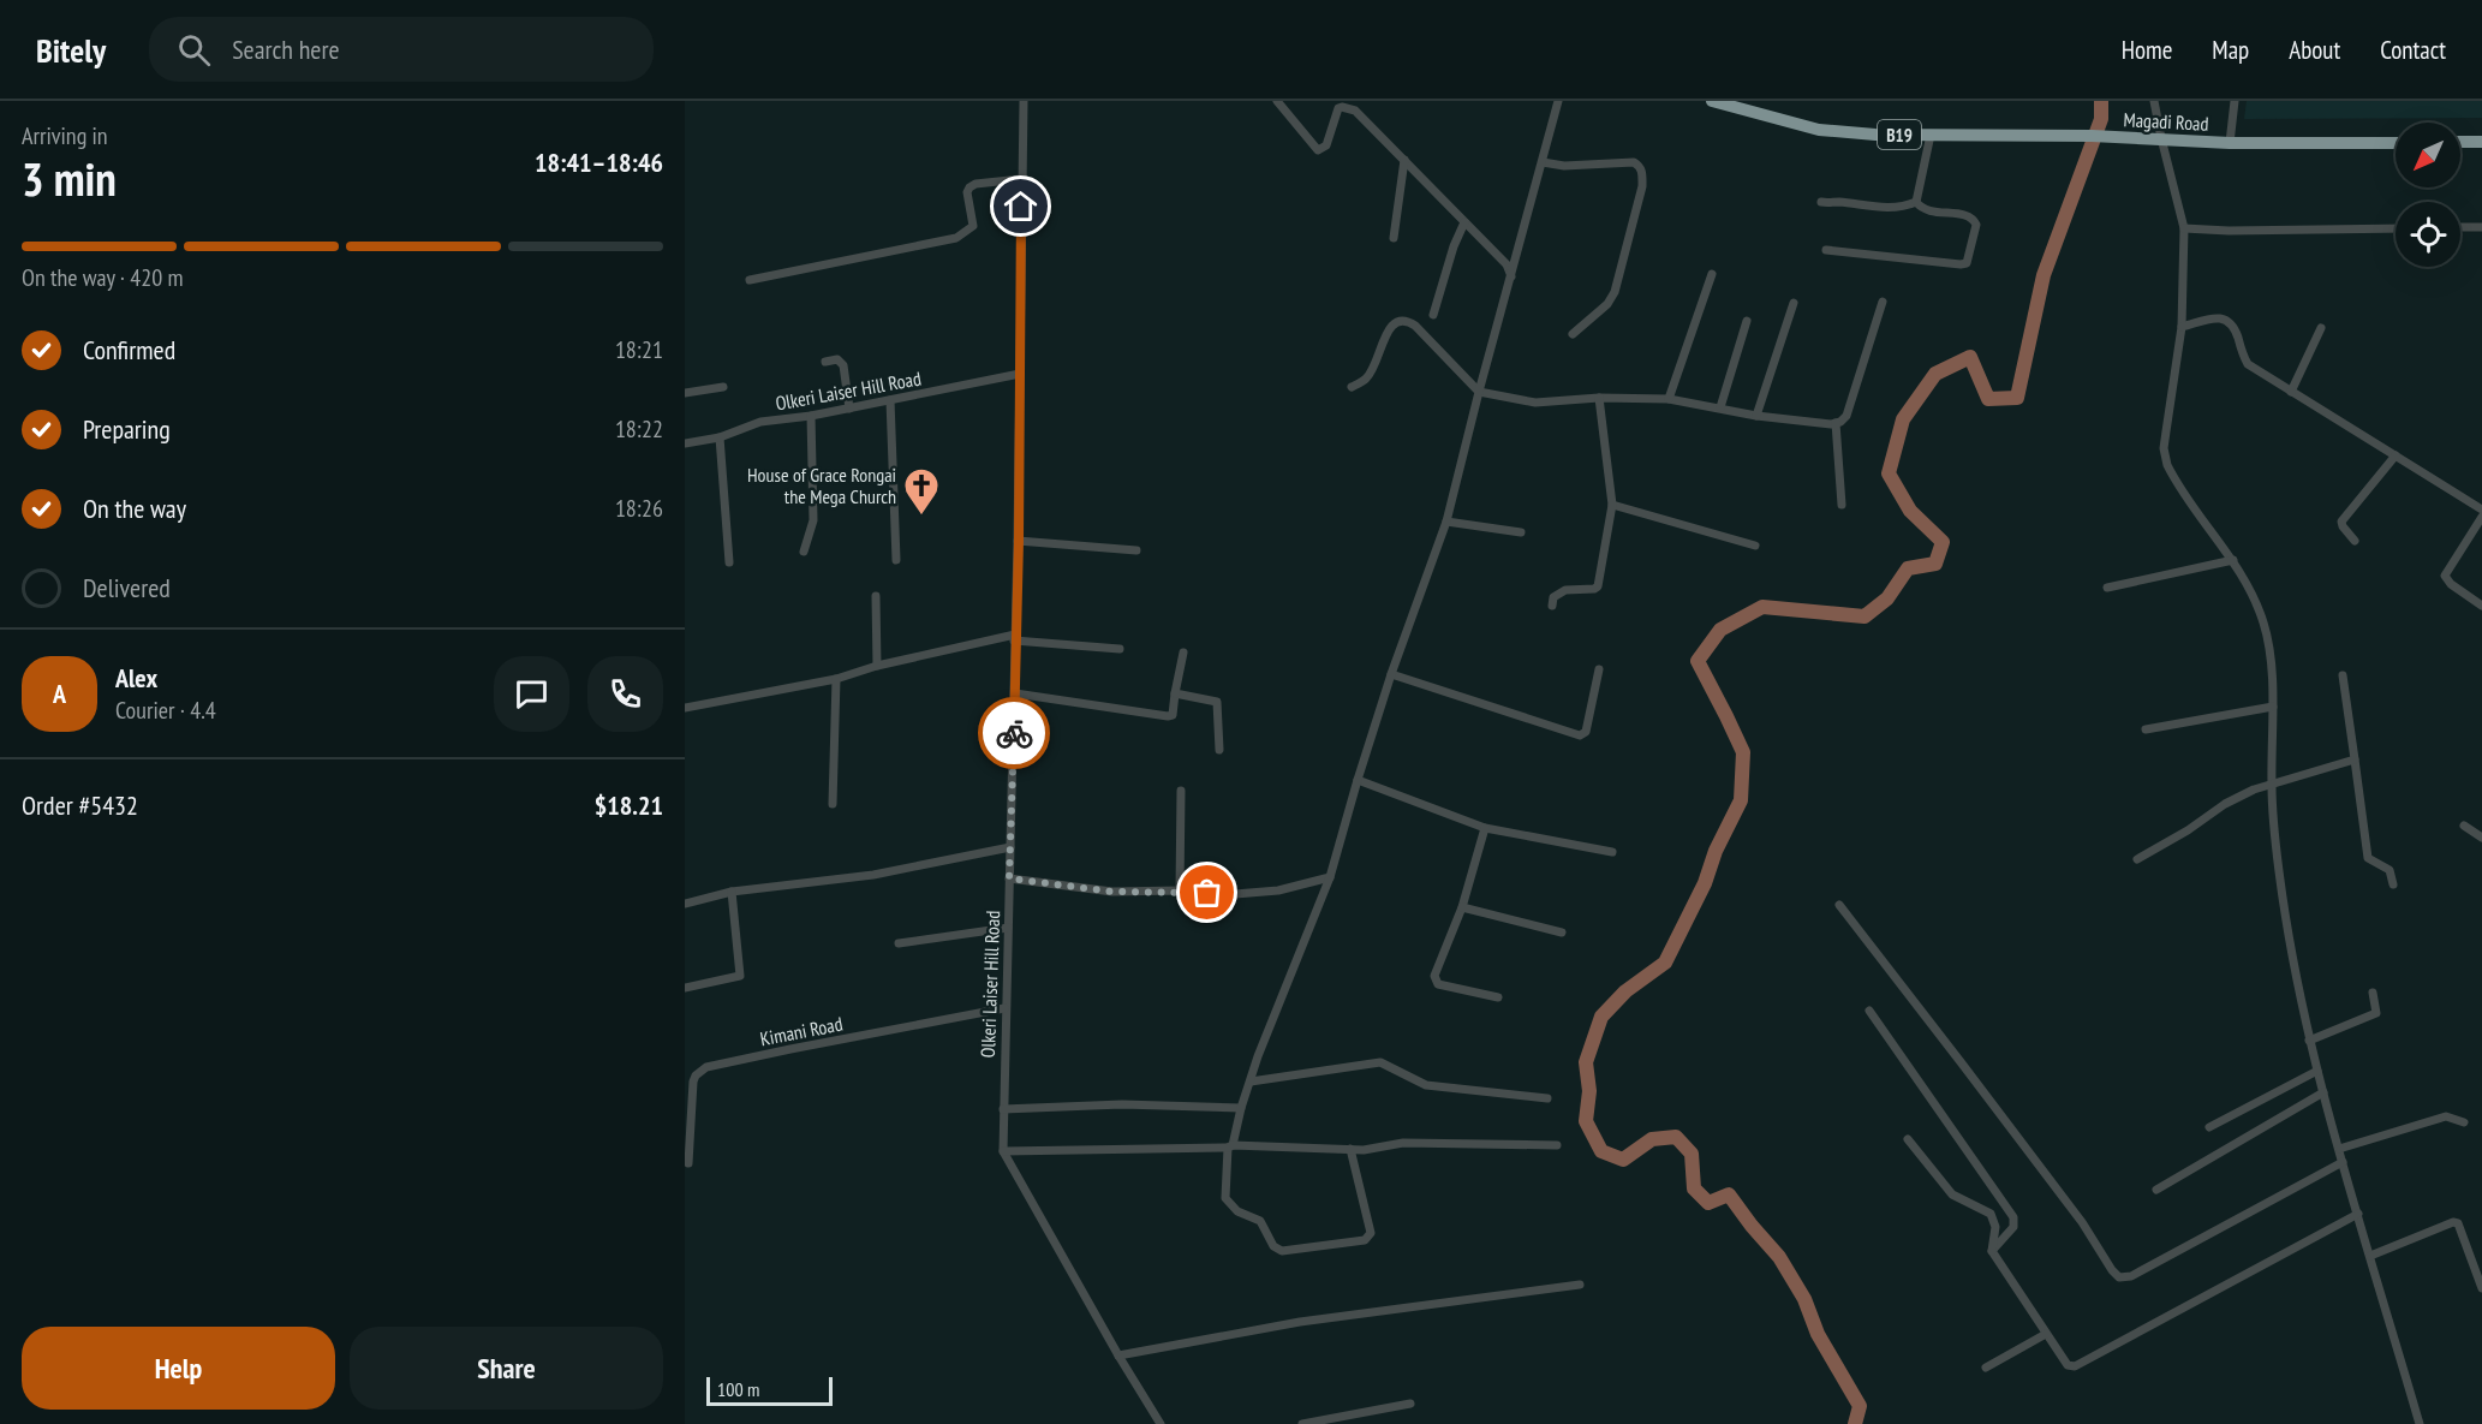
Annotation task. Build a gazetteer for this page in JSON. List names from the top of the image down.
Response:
{
  "streets": {
    "highway": ["Magadi Road", "B19"],
    "street": ["Olkeri Laiser Hill Road", "Kimani Road"]
  },
  "crossings": [
    ["Olkeri Laiser Hill Road", "Kimani Road"]
  ],
  "places": {
    "church": ["House of Grace Rongai the Mega Church"]
  },
  "scale_bar": "100 m",
  "north": "bottom left",
  "page": {
    "header": "Bitely",
    "search": "Search here",
    "nav": [
      "Home",
      "Map",
      "About",
      "Contact"
    ],
    "heading": ["3 min", "Arriving in", "18:41–18:46"],
    "panel": [
      "Alex",
      "Courier · 4.4",
      "Order #5432",
      "$18.21"
    ],
    "bar": "On the way · 420 m",
    "list": [
      ["Confirmed", "18:21"],
      ["Preparing", "18:22"],
      ["On the way", "18:26"],
      "Delivered"
    ],
    "round": "A",
    "buttons": ["Help", "Share"],
    "scale": "100 m"
  }
}
